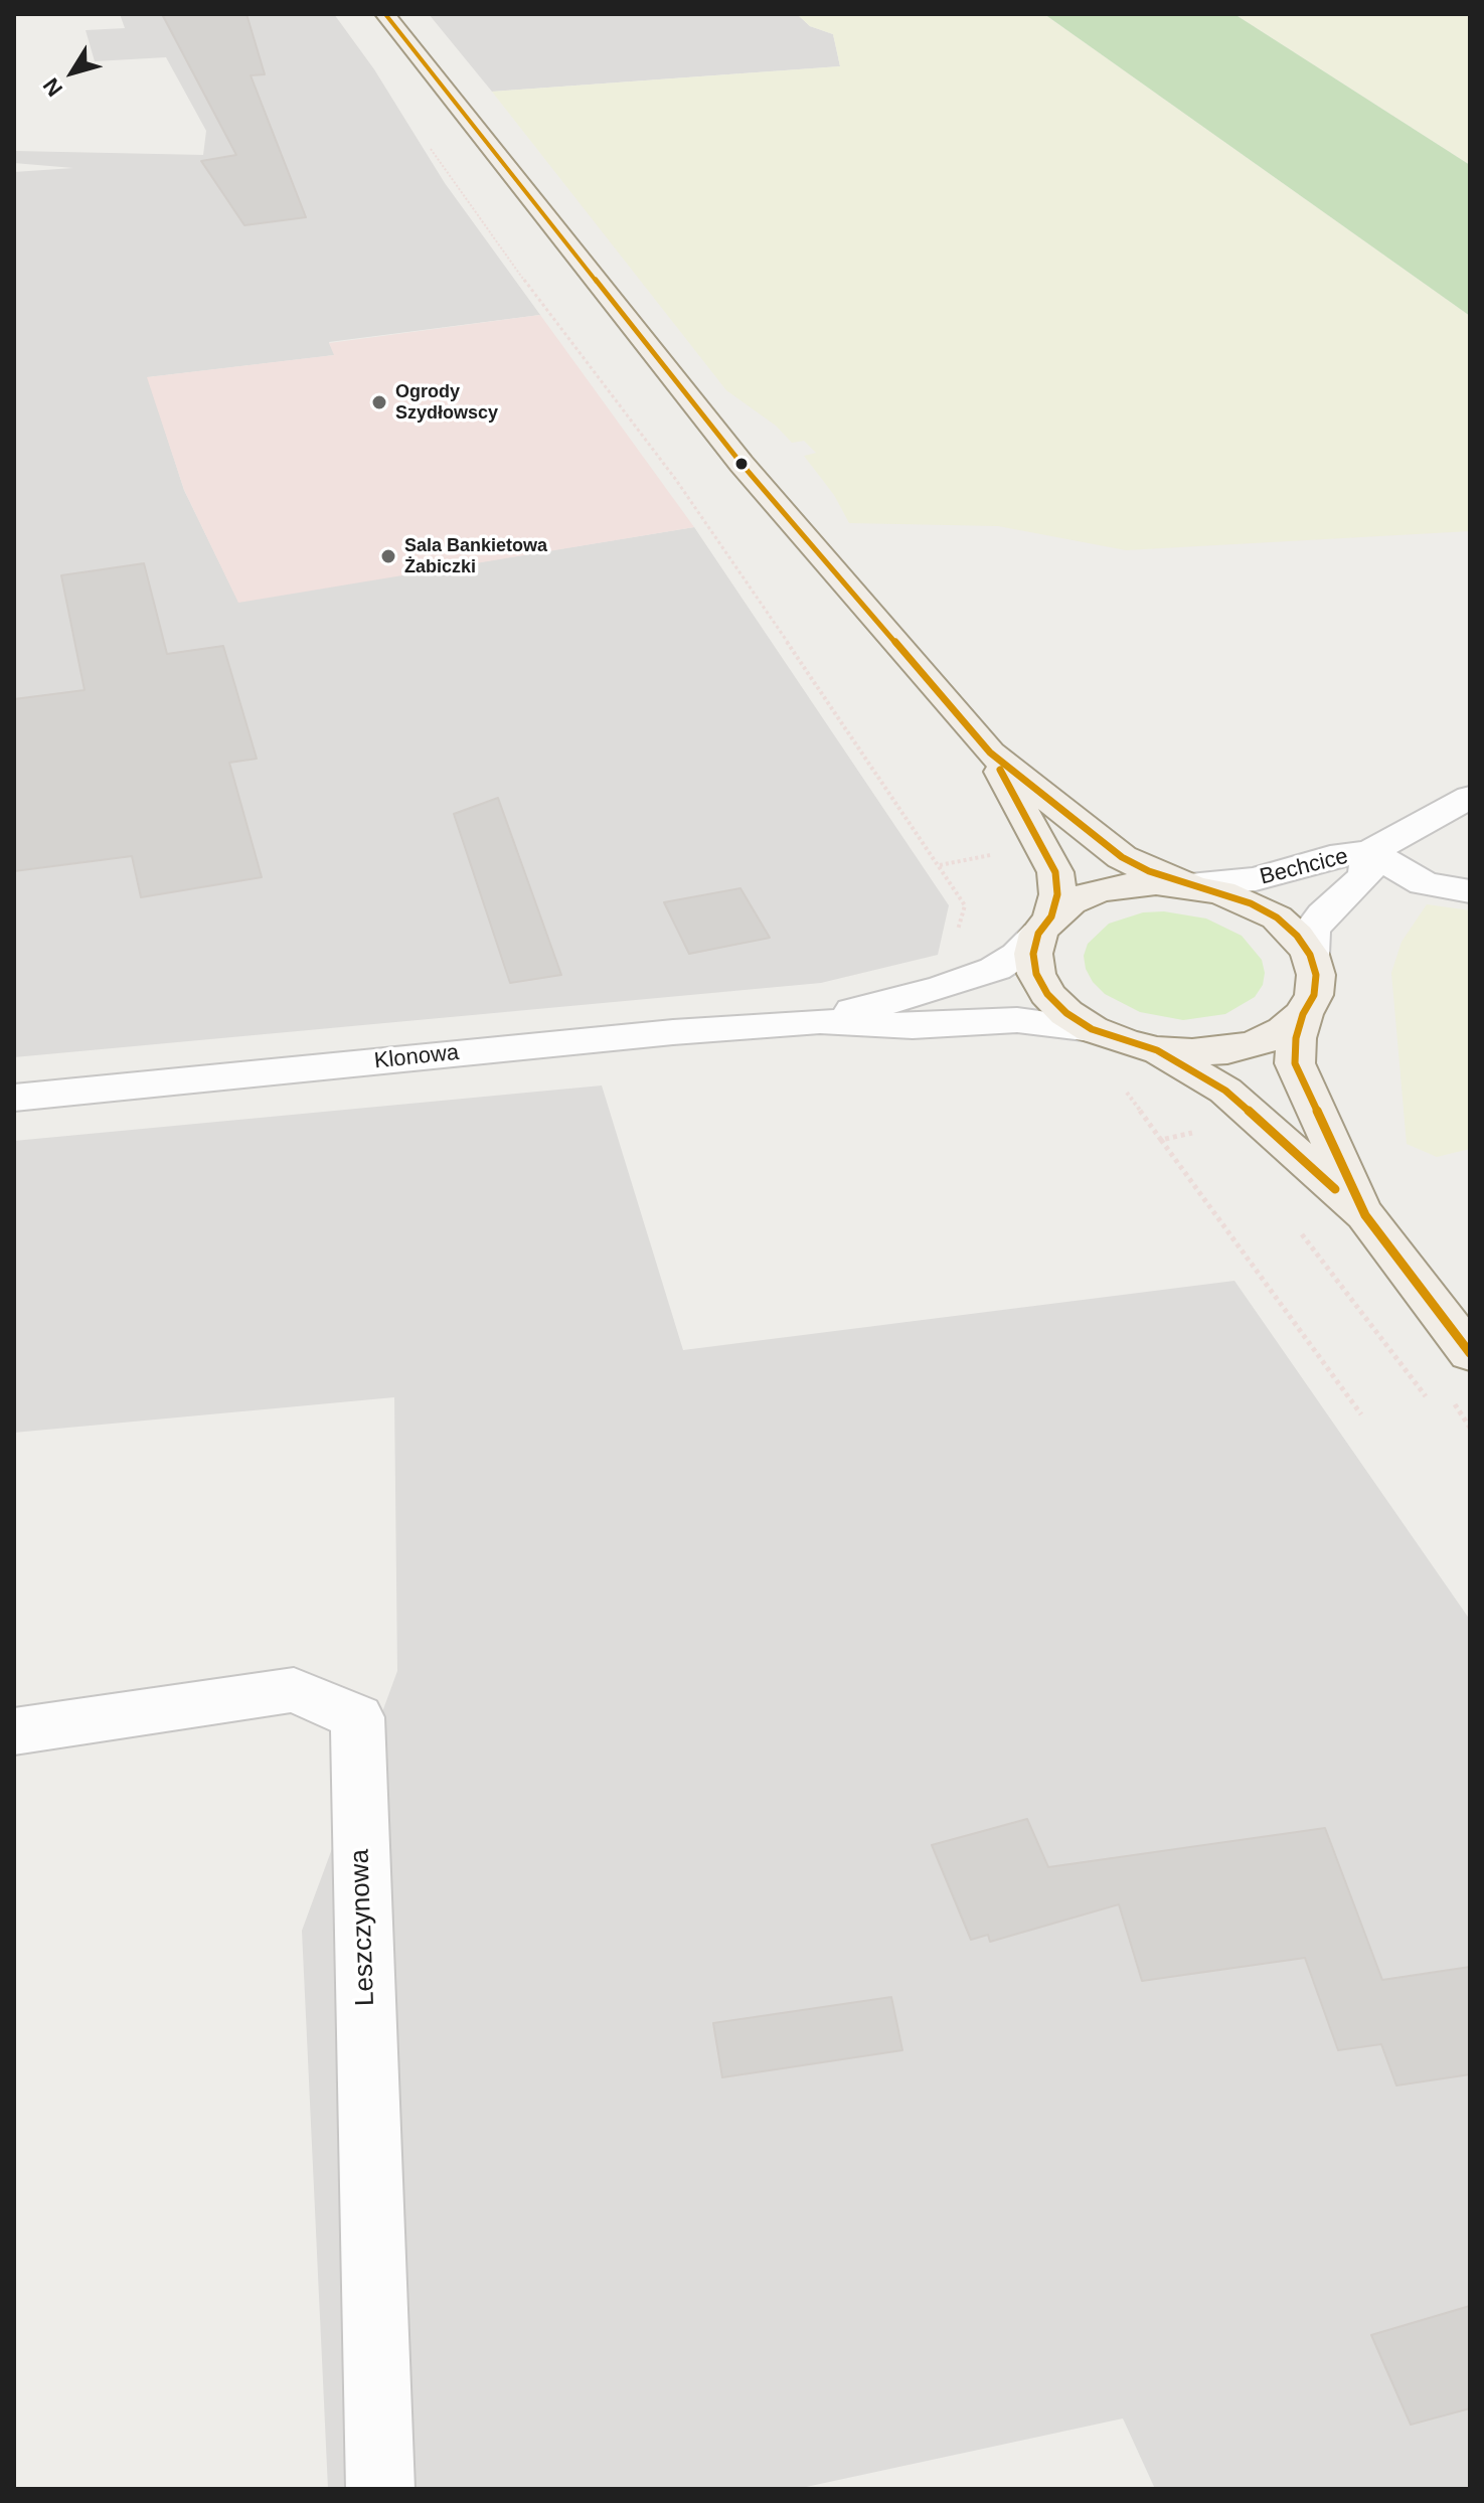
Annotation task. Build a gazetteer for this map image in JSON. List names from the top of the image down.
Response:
{
  "streets": {
    "street": ["Bechcice", "Klonowa", "Leszczynowa"]
  },
  "crossings": [
    ["Bechcice", "Klonowa"]
  ],
  "places": ["Ogrody Szydłowscy", "Sala Bankietowa Żabiczki"],
  "north": "bottom left"
}
